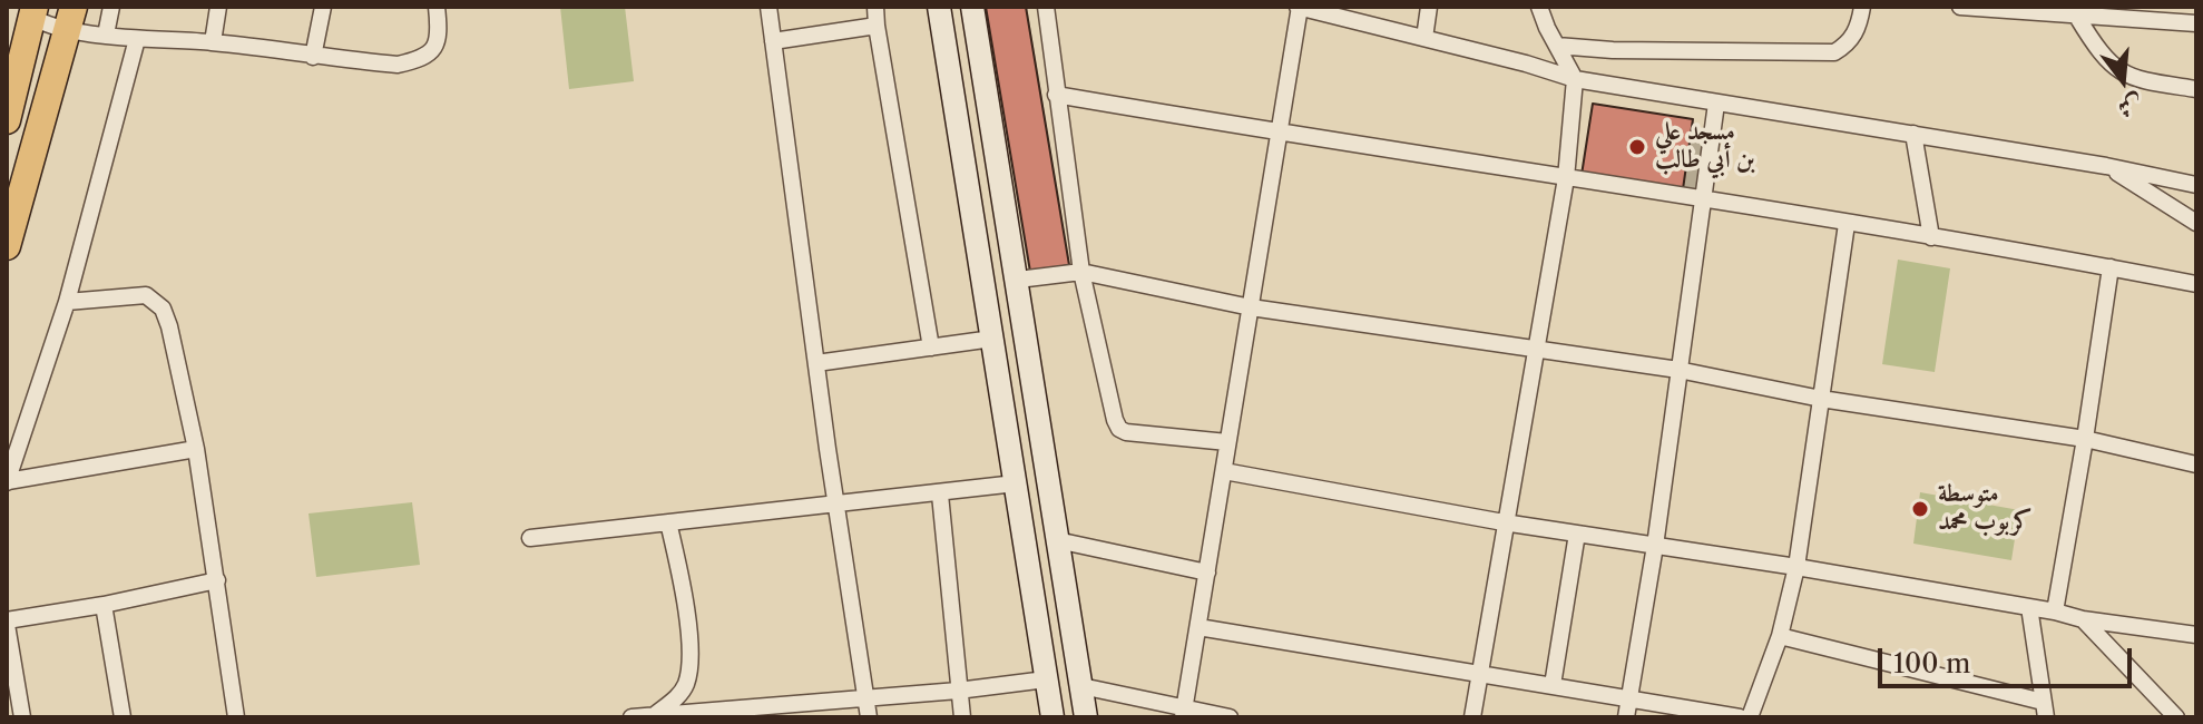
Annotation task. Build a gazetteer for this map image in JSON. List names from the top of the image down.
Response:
{
  "places": ["مسجد علي بن أبي طالب", "متوسطة كربوب محمد"],
  "scale_bar": "100 m",
  "north": "bottom"
}
